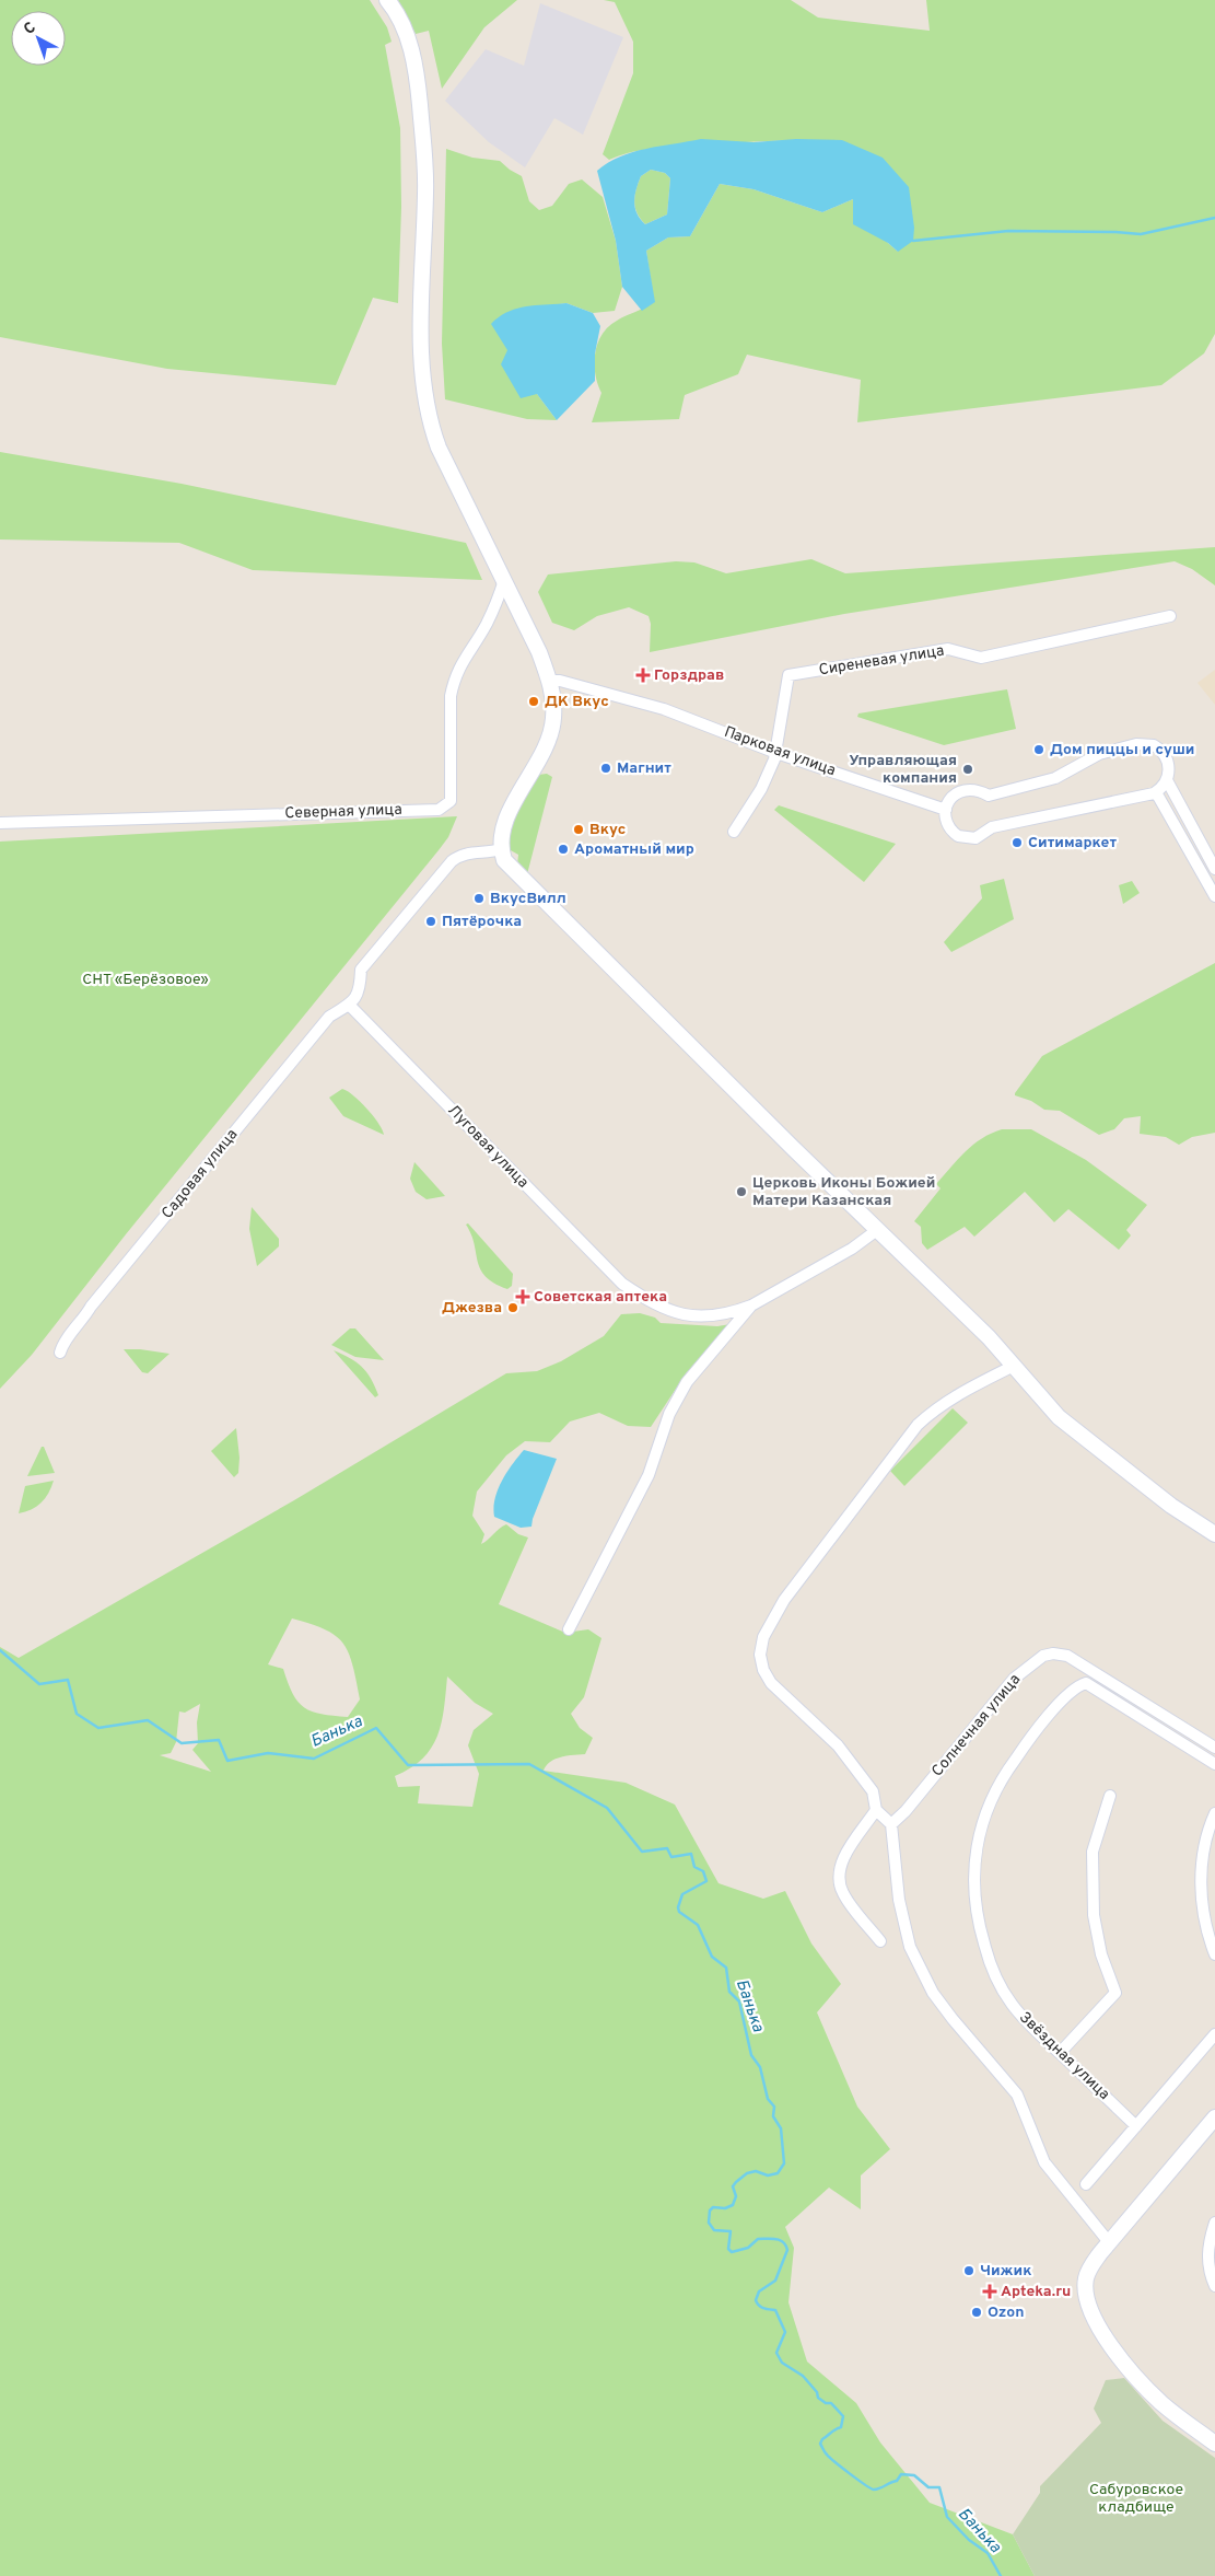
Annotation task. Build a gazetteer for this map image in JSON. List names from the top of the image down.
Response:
{
  "streets": {
    "street": [
      "Сиреневая улица",
      "Парковая улица",
      "Северная улица",
      "Луговая улица",
      "Садовая улица",
      "Солнечная улица",
      "Звёздная улица"
    ]
  },
  "crossings": [
    ["Сиреневая улица", "Парковая улица"],
    ["Луговая улица", "Садовая улица"]
  ],
  "water": ["Банька"],
  "parks": ["СНТ «Берёзовое»", "Сабуровское кладбище"],
  "places": {
    "health": ["Горздрав", "Советская аптека", "Apteka.ru"],
    "other": [
      "ДК Вкус",
      "Дом пиццы и суши",
      "Магнит",
      "Управляющая компания",
      "Вкус",
      "Ситимаркет",
      "Ароматный мир",
      "ВкусВилл",
      "Пятёрочка",
      "Церковь Иконы Божией Матери Казанская",
      "Джезва",
      "Чижик",
      "Ozon"
    ]
  },
  "north": "top left"
}
